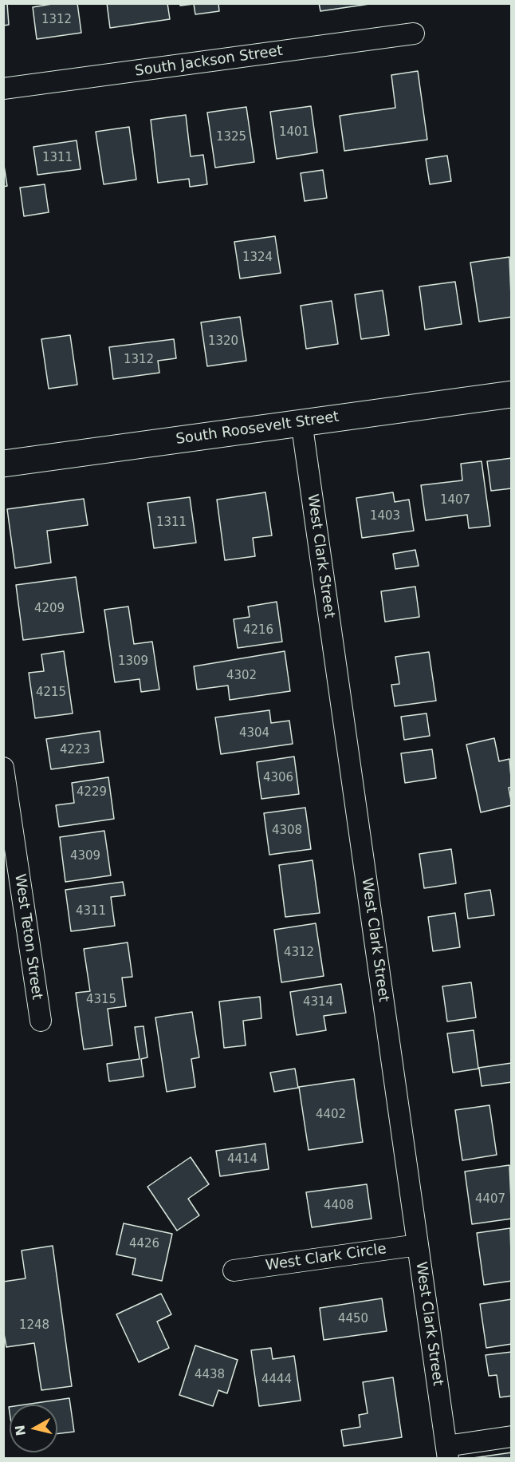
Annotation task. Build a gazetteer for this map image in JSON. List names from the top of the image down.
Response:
{
  "streets": {
    "street": [
      "South Jackson Street",
      "South Roosevelt Street",
      "West Clark Street",
      "West Teton Street",
      "West Clark Circle"
    ]
  },
  "crossings": [
    ["South Roosevelt Street", "West Clark Street"],
    ["West Clark Street", "West Clark Circle"]
  ],
  "house_numbers": [
    "1312",
    "1401",
    "1325",
    "1311",
    "1324",
    "1320",
    "1312",
    "1407",
    "1403",
    "1311",
    "4209",
    "4216",
    "1309",
    "4302",
    "4215",
    "4304",
    "4223",
    "4306",
    "4229",
    "4308",
    "4309",
    "4311",
    "4312",
    "4315",
    "4314",
    "4402",
    "4414",
    "4407",
    "4408",
    "4426",
    "4450",
    "1248",
    "4438",
    "4444"
  ],
  "north": "left"
}
